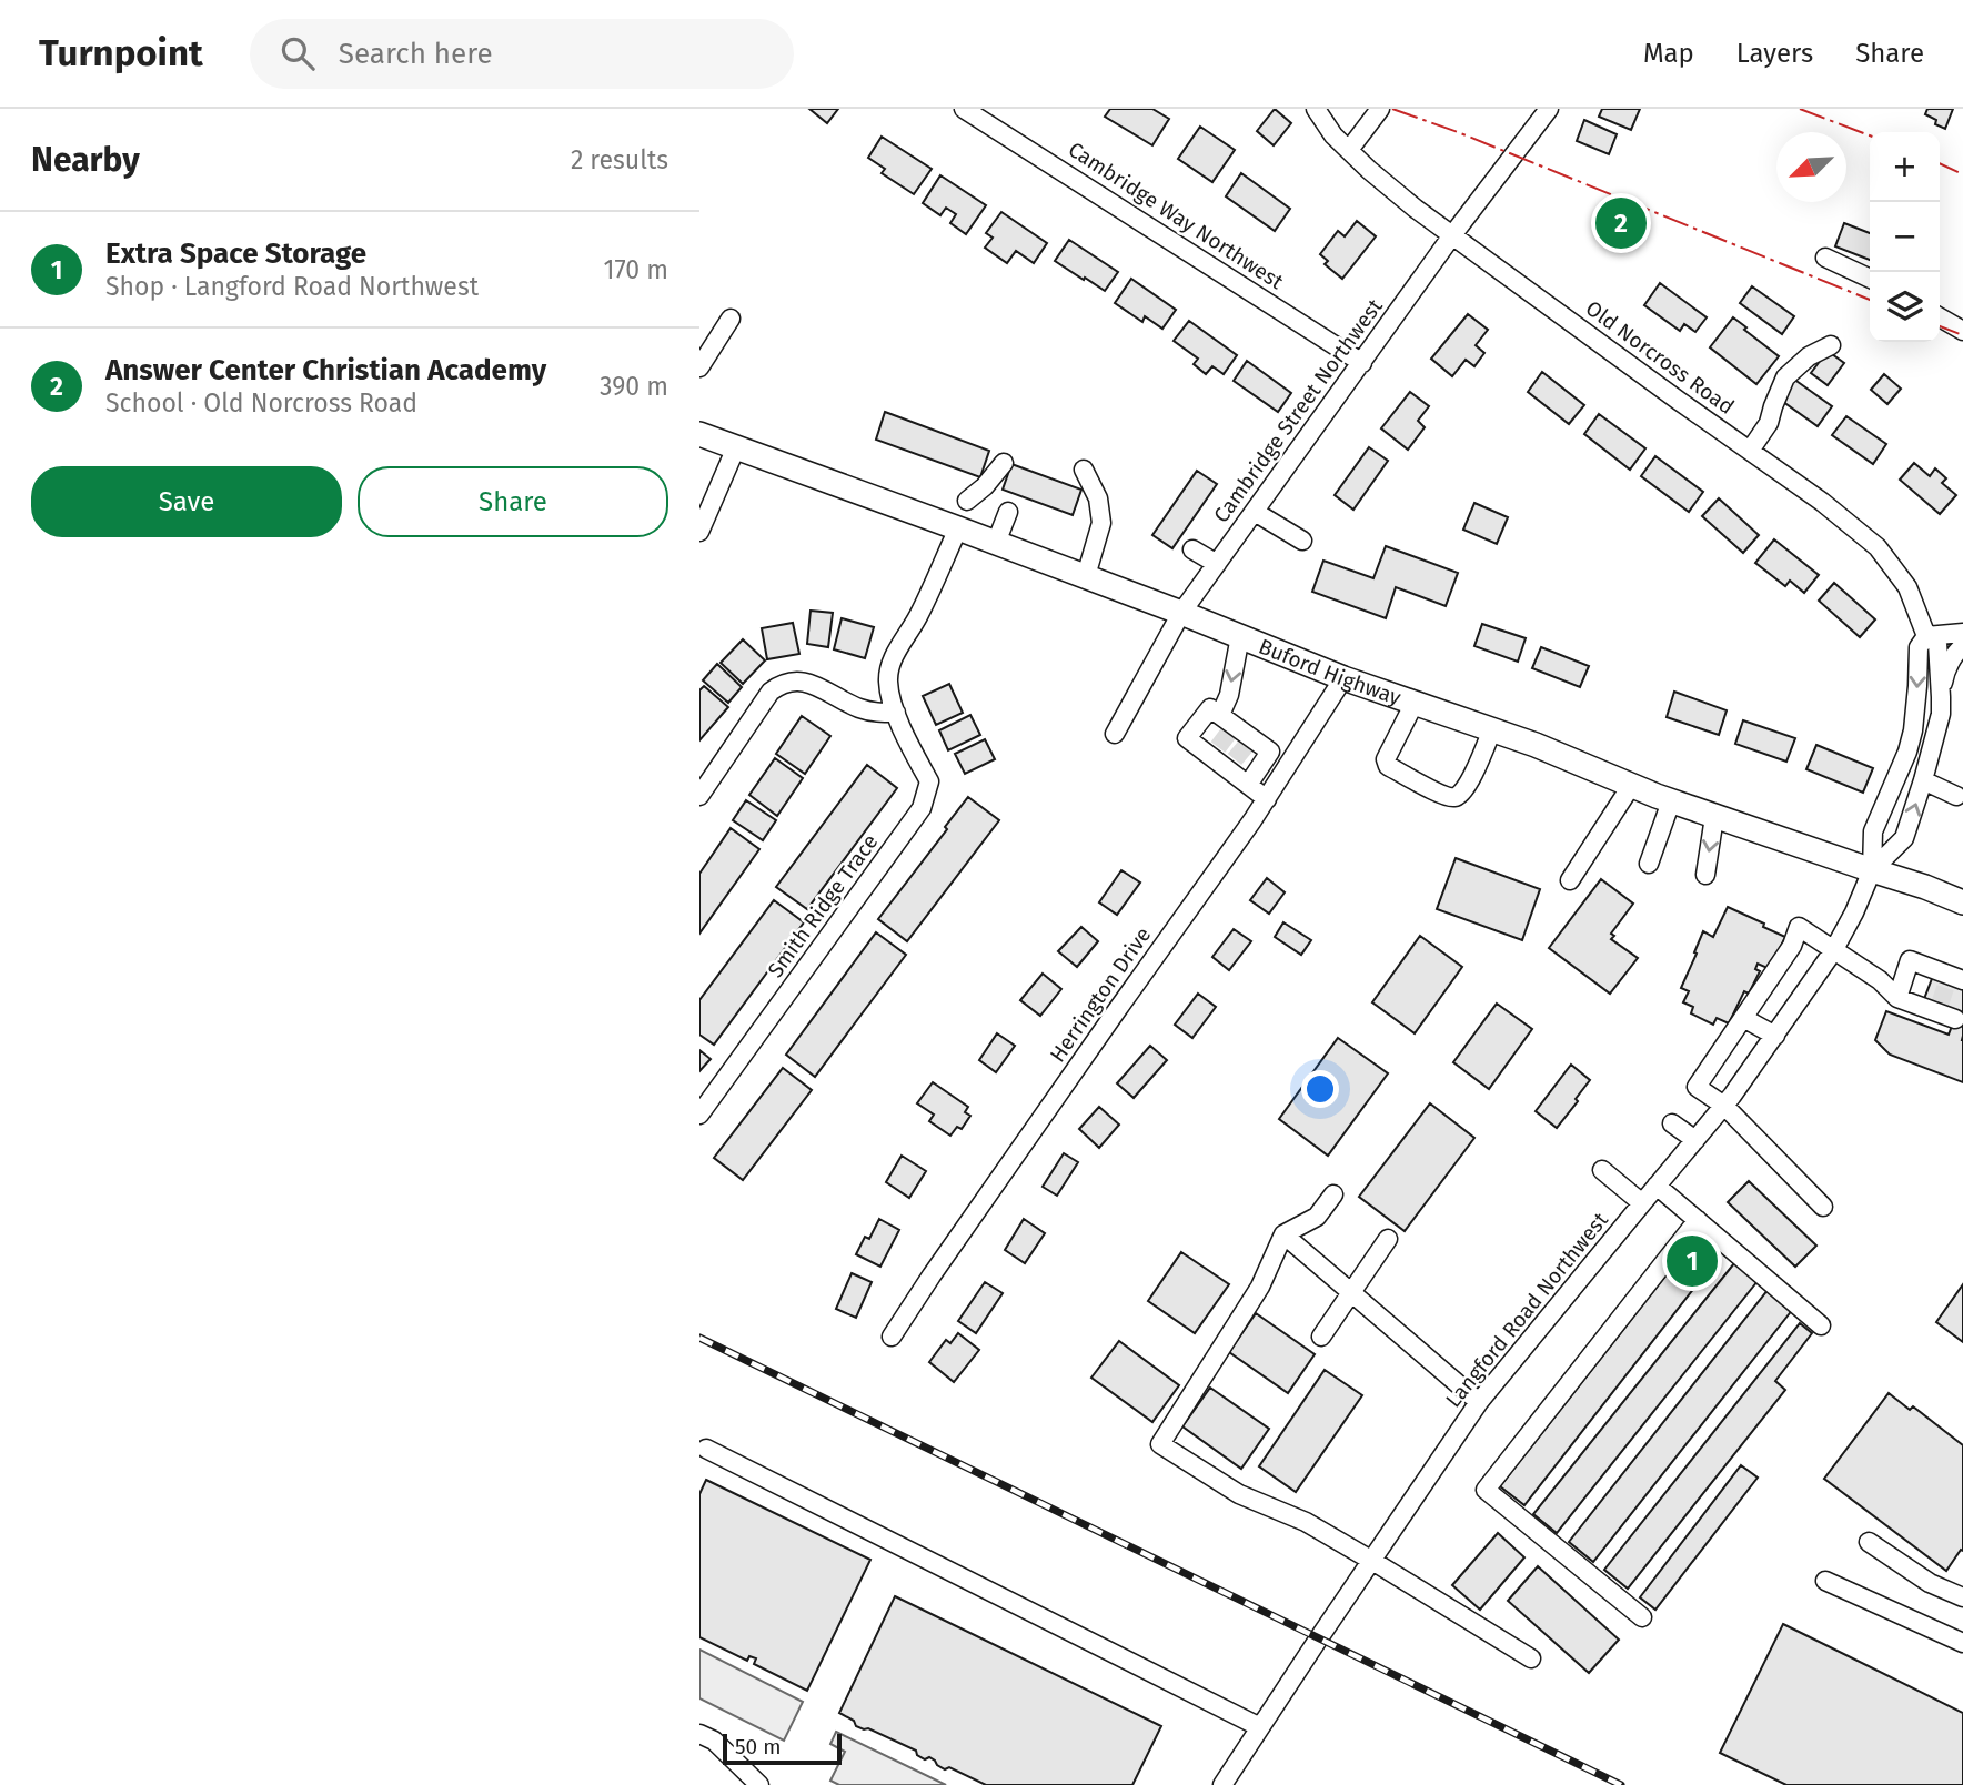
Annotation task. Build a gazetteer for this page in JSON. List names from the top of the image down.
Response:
{
  "streets": {
    "main road": ["Buford Highway"],
    "street": [
      "Cambridge Way Northwest",
      "Old Norcross Road",
      "Cambridge Street Northwest",
      "Smith Ridge Trace",
      "Herrington Drive",
      "Langford Road Northwest"
    ]
  },
  "crossings": [
    ["Cambridge Way Northwest", "Cambridge Street Northwest"],
    ["Old Norcross Road", "Cambridge Street Northwest"],
    ["Old Norcross Road", "Langford Road Northwest"],
    ["Cambridge Street Northwest", "Buford Highway"],
    ["Buford Highway", "Smith Ridge Trace"],
    ["Buford Highway", "Herrington Drive"],
    ["Buford Highway", "Langford Road Northwest"]
  ],
  "scale_bar": "50 m",
  "north": "bottom left",
  "page": {
    "header": "Turnpoint",
    "search": "Search here",
    "nav": ["Map", "Layers", "Share"],
    "heading": ["Nearby", "2 results"],
    "map_buttons": ["+", "−"],
    "pins": ["2", "1"],
    "list": [
      {
        "mark": "1",
        "name": "Extra Space Storage",
        "note": "Shop · Langford Road Northwest",
        "value": "170 m"
      },
      {
        "mark": "2",
        "name": "Answer Center Christian Academy",
        "note": "School · Old Norcross Road",
        "value": "390 m"
      }
    ],
    "buttons": ["Save", "Share"],
    "scale": "50 m"
  }
}
